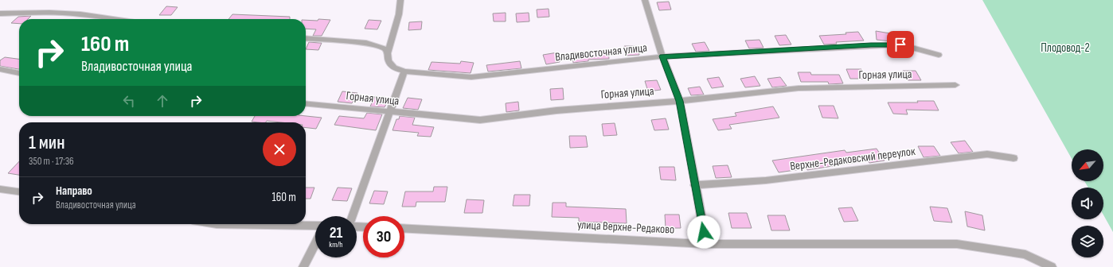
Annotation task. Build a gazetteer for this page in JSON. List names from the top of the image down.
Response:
{
  "streets": {
    "street": [
      "Владивосточная улица",
      "Горная улица",
      "Верхне-Редаковский переулок",
      "улица Верхне-Редаково"
    ]
  },
  "parks": ["Плодовод-2"],
  "north": "bottom left",
  "page": {
    "turn": ["160 m", "Владивосточная улица"],
    "heading": ["1 мин", "350 m · 17:36"],
    "list": [
      {
        "name": "Направо",
        "note": "Владивосточная улица",
        "value": "160 m"
      }
    ],
    "speed": "21 km/h",
    "limit": "30"
  }
}
